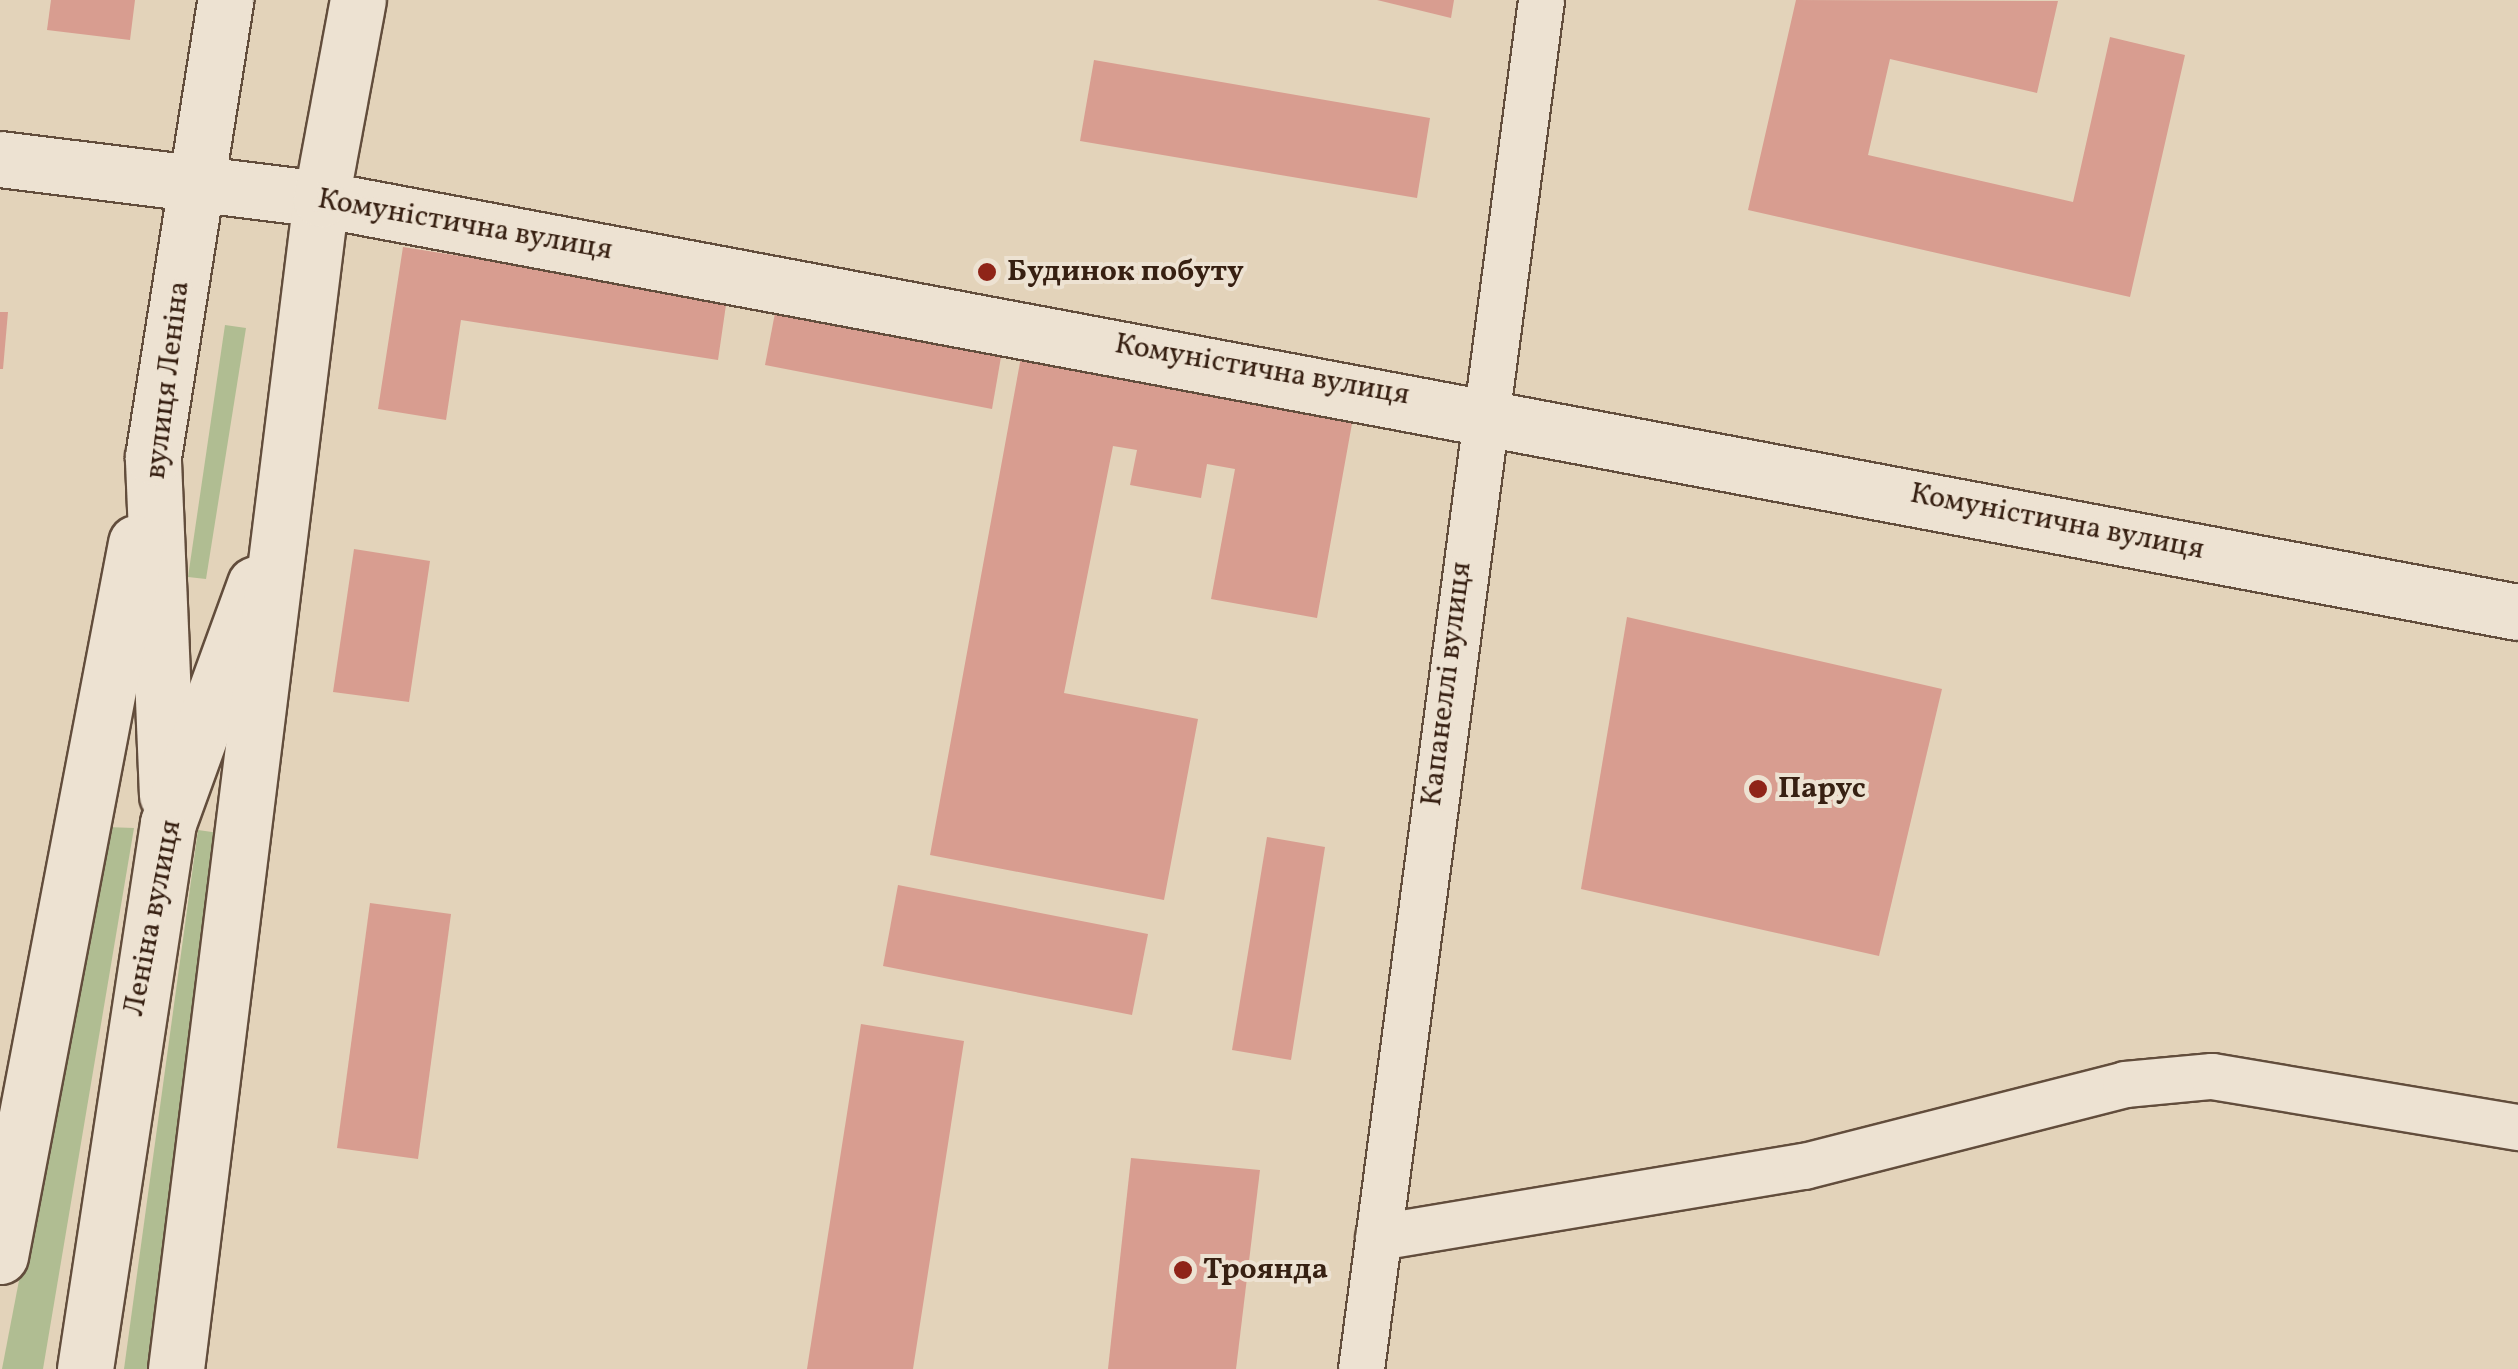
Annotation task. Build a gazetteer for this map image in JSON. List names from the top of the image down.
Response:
{
  "streets": {
    "main road": ["Комуністична вулиця", "вулиця Леніна", "Леніна вулиця"],
    "street": ["Капанеллі вулиця"]
  },
  "crossings": [
    ["Комуністична вулиця", "вулиця Леніна"],
    ["Комуністична вулиця", "Капанеллі вулиця"],
    ["Комуністична вулиця", "Леніна вулиця"],
    ["вулиця Леніна", "Леніна вулиця"]
  ],
  "places": ["Будинок побуту", "Парус", "Троянда"]
}
